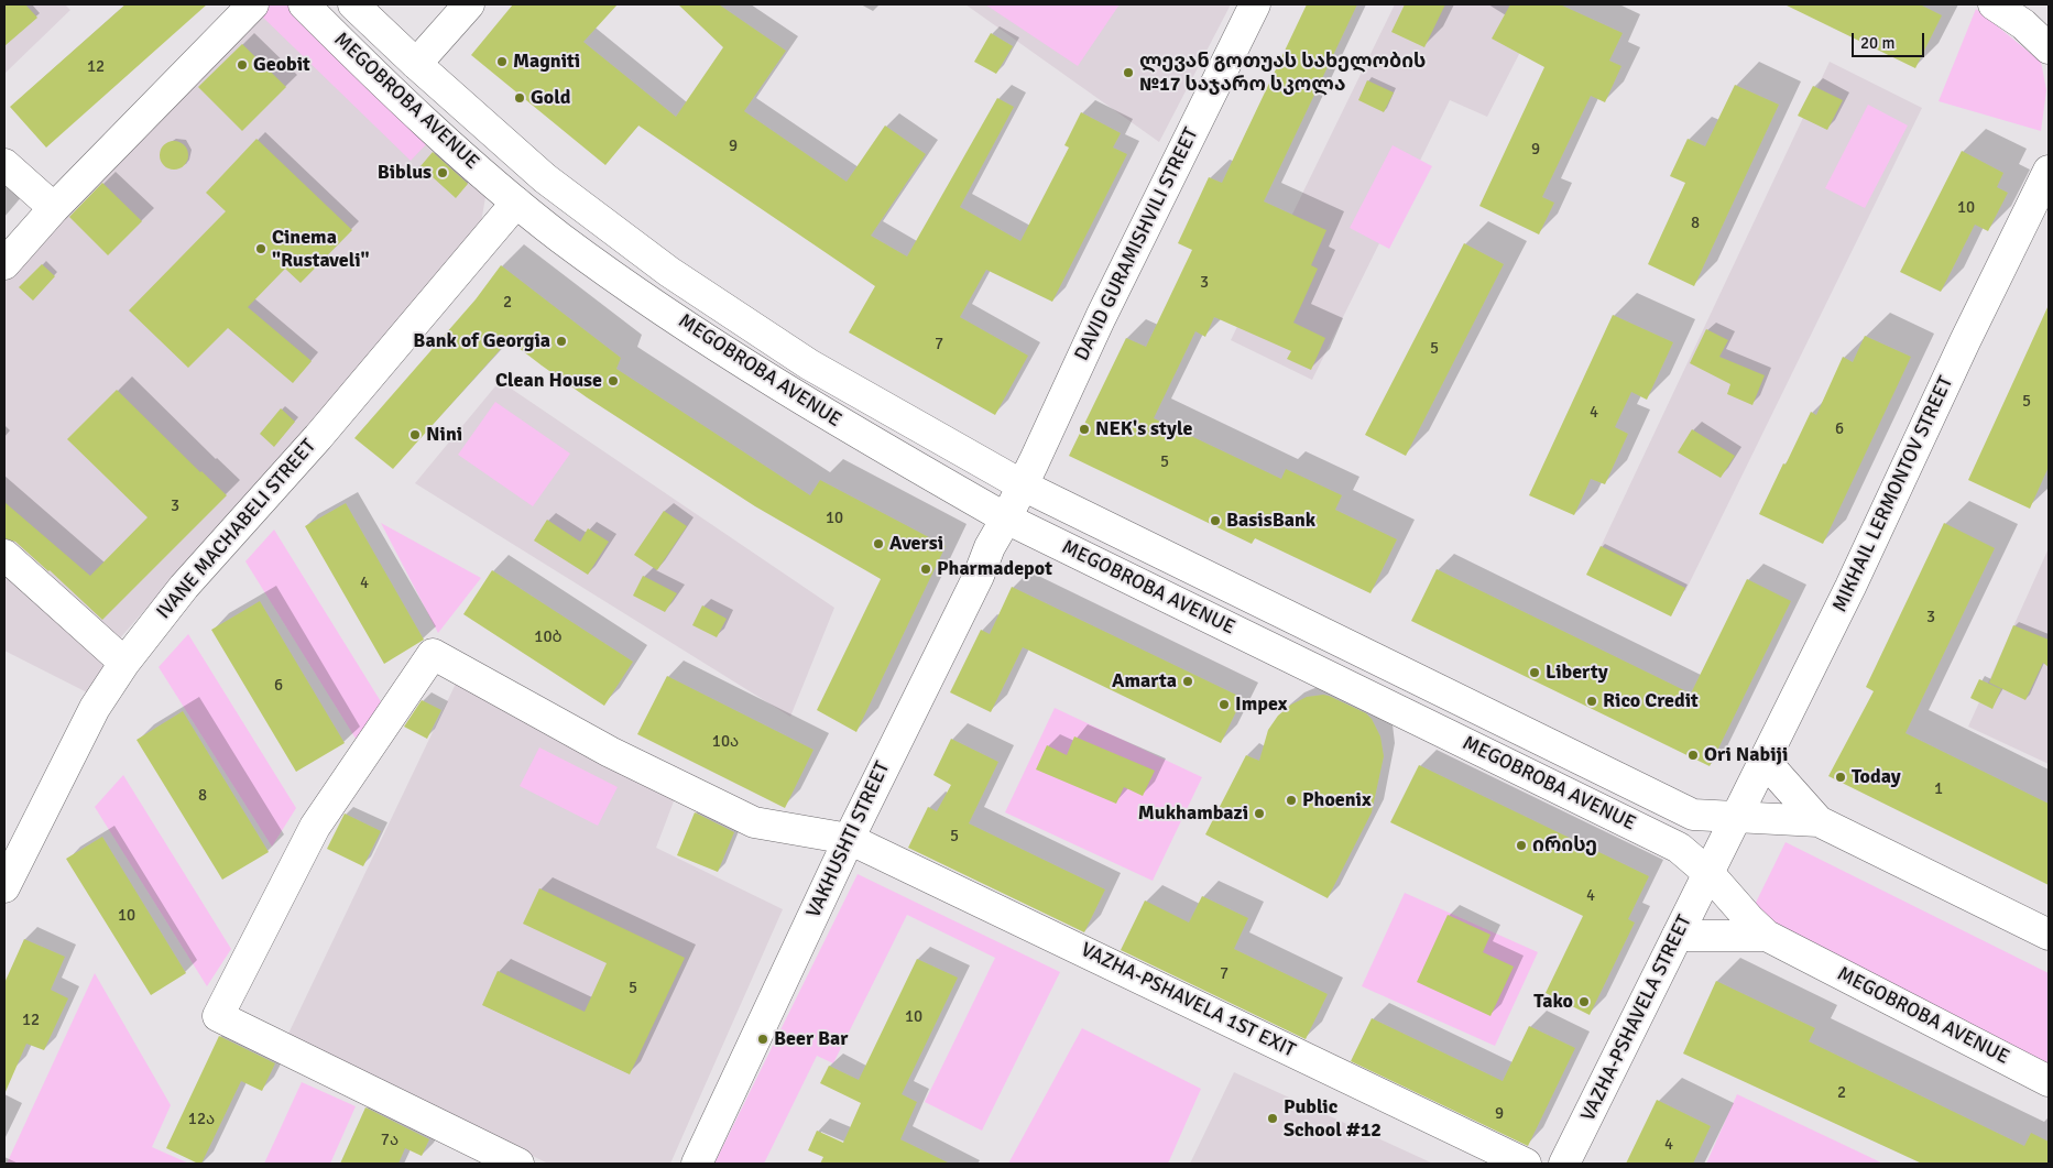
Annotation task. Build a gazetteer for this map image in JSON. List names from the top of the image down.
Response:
{
  "streets": {
    "street": [
      "MEGOBROBA AVENUE",
      "DAVID GURAMISHVILI STREET",
      "MIKHAIL LERMONTOV STREET",
      "IVANE MACHABELI STREET",
      "VAKHUSHTI STREET",
      "VAZHA-PSHAVELA 1ST EXIT",
      "VAZHA-PSHAVELA STREET"
    ]
  },
  "crossings": [
    ["MEGOBROBA AVENUE", "DAVID GURAMISHVILI STREET"],
    ["MEGOBROBA AVENUE", "MIKHAIL LERMONTOV STREET"],
    ["MEGOBROBA AVENUE", "IVANE MACHABELI STREET"],
    ["MEGOBROBA AVENUE", "VAKHUSHTI STREET"],
    ["MEGOBROBA AVENUE", "VAZHA-PSHAVELA STREET"],
    ["DAVID GURAMISHVILI STREET", "VAKHUSHTI STREET"],
    ["MIKHAIL LERMONTOV STREET", "VAZHA-PSHAVELA STREET"],
    ["VAKHUSHTI STREET", "VAZHA-PSHAVELA 1ST EXIT"]
  ],
  "places": [
    "Magniti",
    "Geobit",
    "ლევან გოთუას სახელობის №17 საჯარო სკოლა",
    "Gold",
    "Biblus",
    "Cinema \"Rustaveli\"",
    "Bank of Georgia",
    "Clean House",
    "NEK's style",
    "Nini",
    "BasisBank",
    "Aversi",
    "Pharmadepot",
    "Liberty",
    "Amarta",
    "Rico Credit",
    "Impex",
    "Ori Nabiji",
    "Today",
    "Phoenix",
    "Mukhambazi",
    "ირისე",
    "Tako",
    "Beer Bar",
    "Public School #12"
  ],
  "house_numbers": [
    "12",
    "9",
    "9",
    "10",
    "8",
    "3",
    "2",
    "7",
    "5",
    "5",
    "4",
    "6",
    "5",
    "3",
    "10",
    "4",
    "3",
    "10ბ",
    "6",
    "10ა",
    "1",
    "8",
    "5",
    "4",
    "10",
    "7",
    "5",
    "10",
    "12",
    "2",
    "9",
    "12ა",
    "7ა",
    "4"
  ],
  "scale_bar": "20 m"
}
